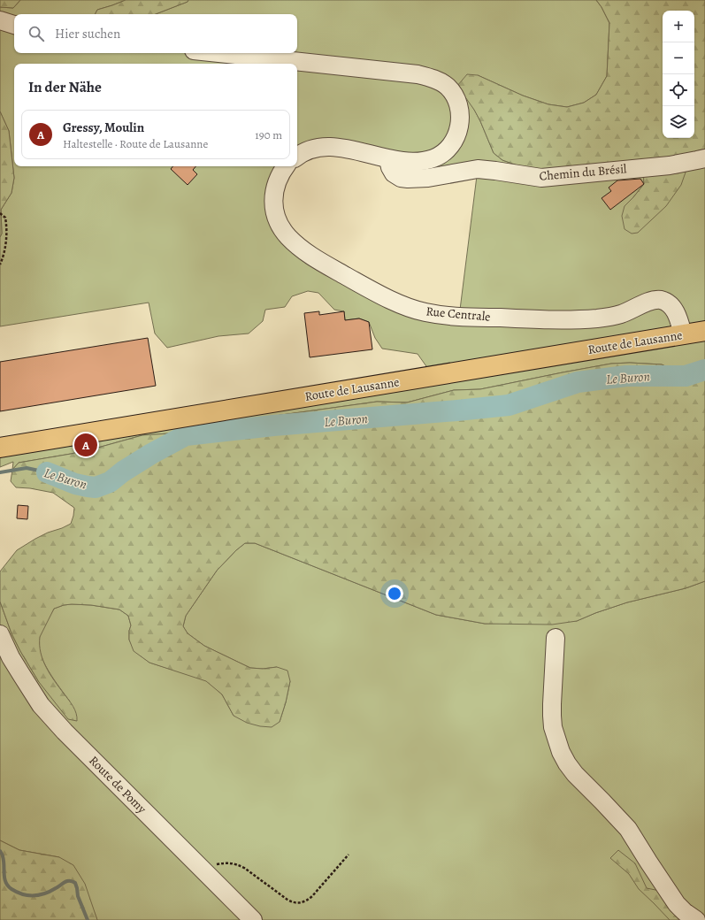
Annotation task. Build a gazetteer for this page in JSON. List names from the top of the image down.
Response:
{
  "streets": {
    "main road": ["Route de Lausanne"],
    "street": ["Chemin du Brésil", "Rue Centrale", "Route de Pomy"]
  },
  "crossings": [
    ["Rue Centrale", "Route de Lausanne"]
  ],
  "water": ["Le Buron"],
  "page": {
    "map_buttons": ["+", "−"],
    "search": "Hier suchen",
    "heading": "In der Nähe",
    "list": [
      {
        "mark": "A",
        "name": "Gressy, Moulin",
        "note": "Haltestelle · Route de Lausanne",
        "value": "190 m"
      }
    ],
    "pins": "A"
  }
}
